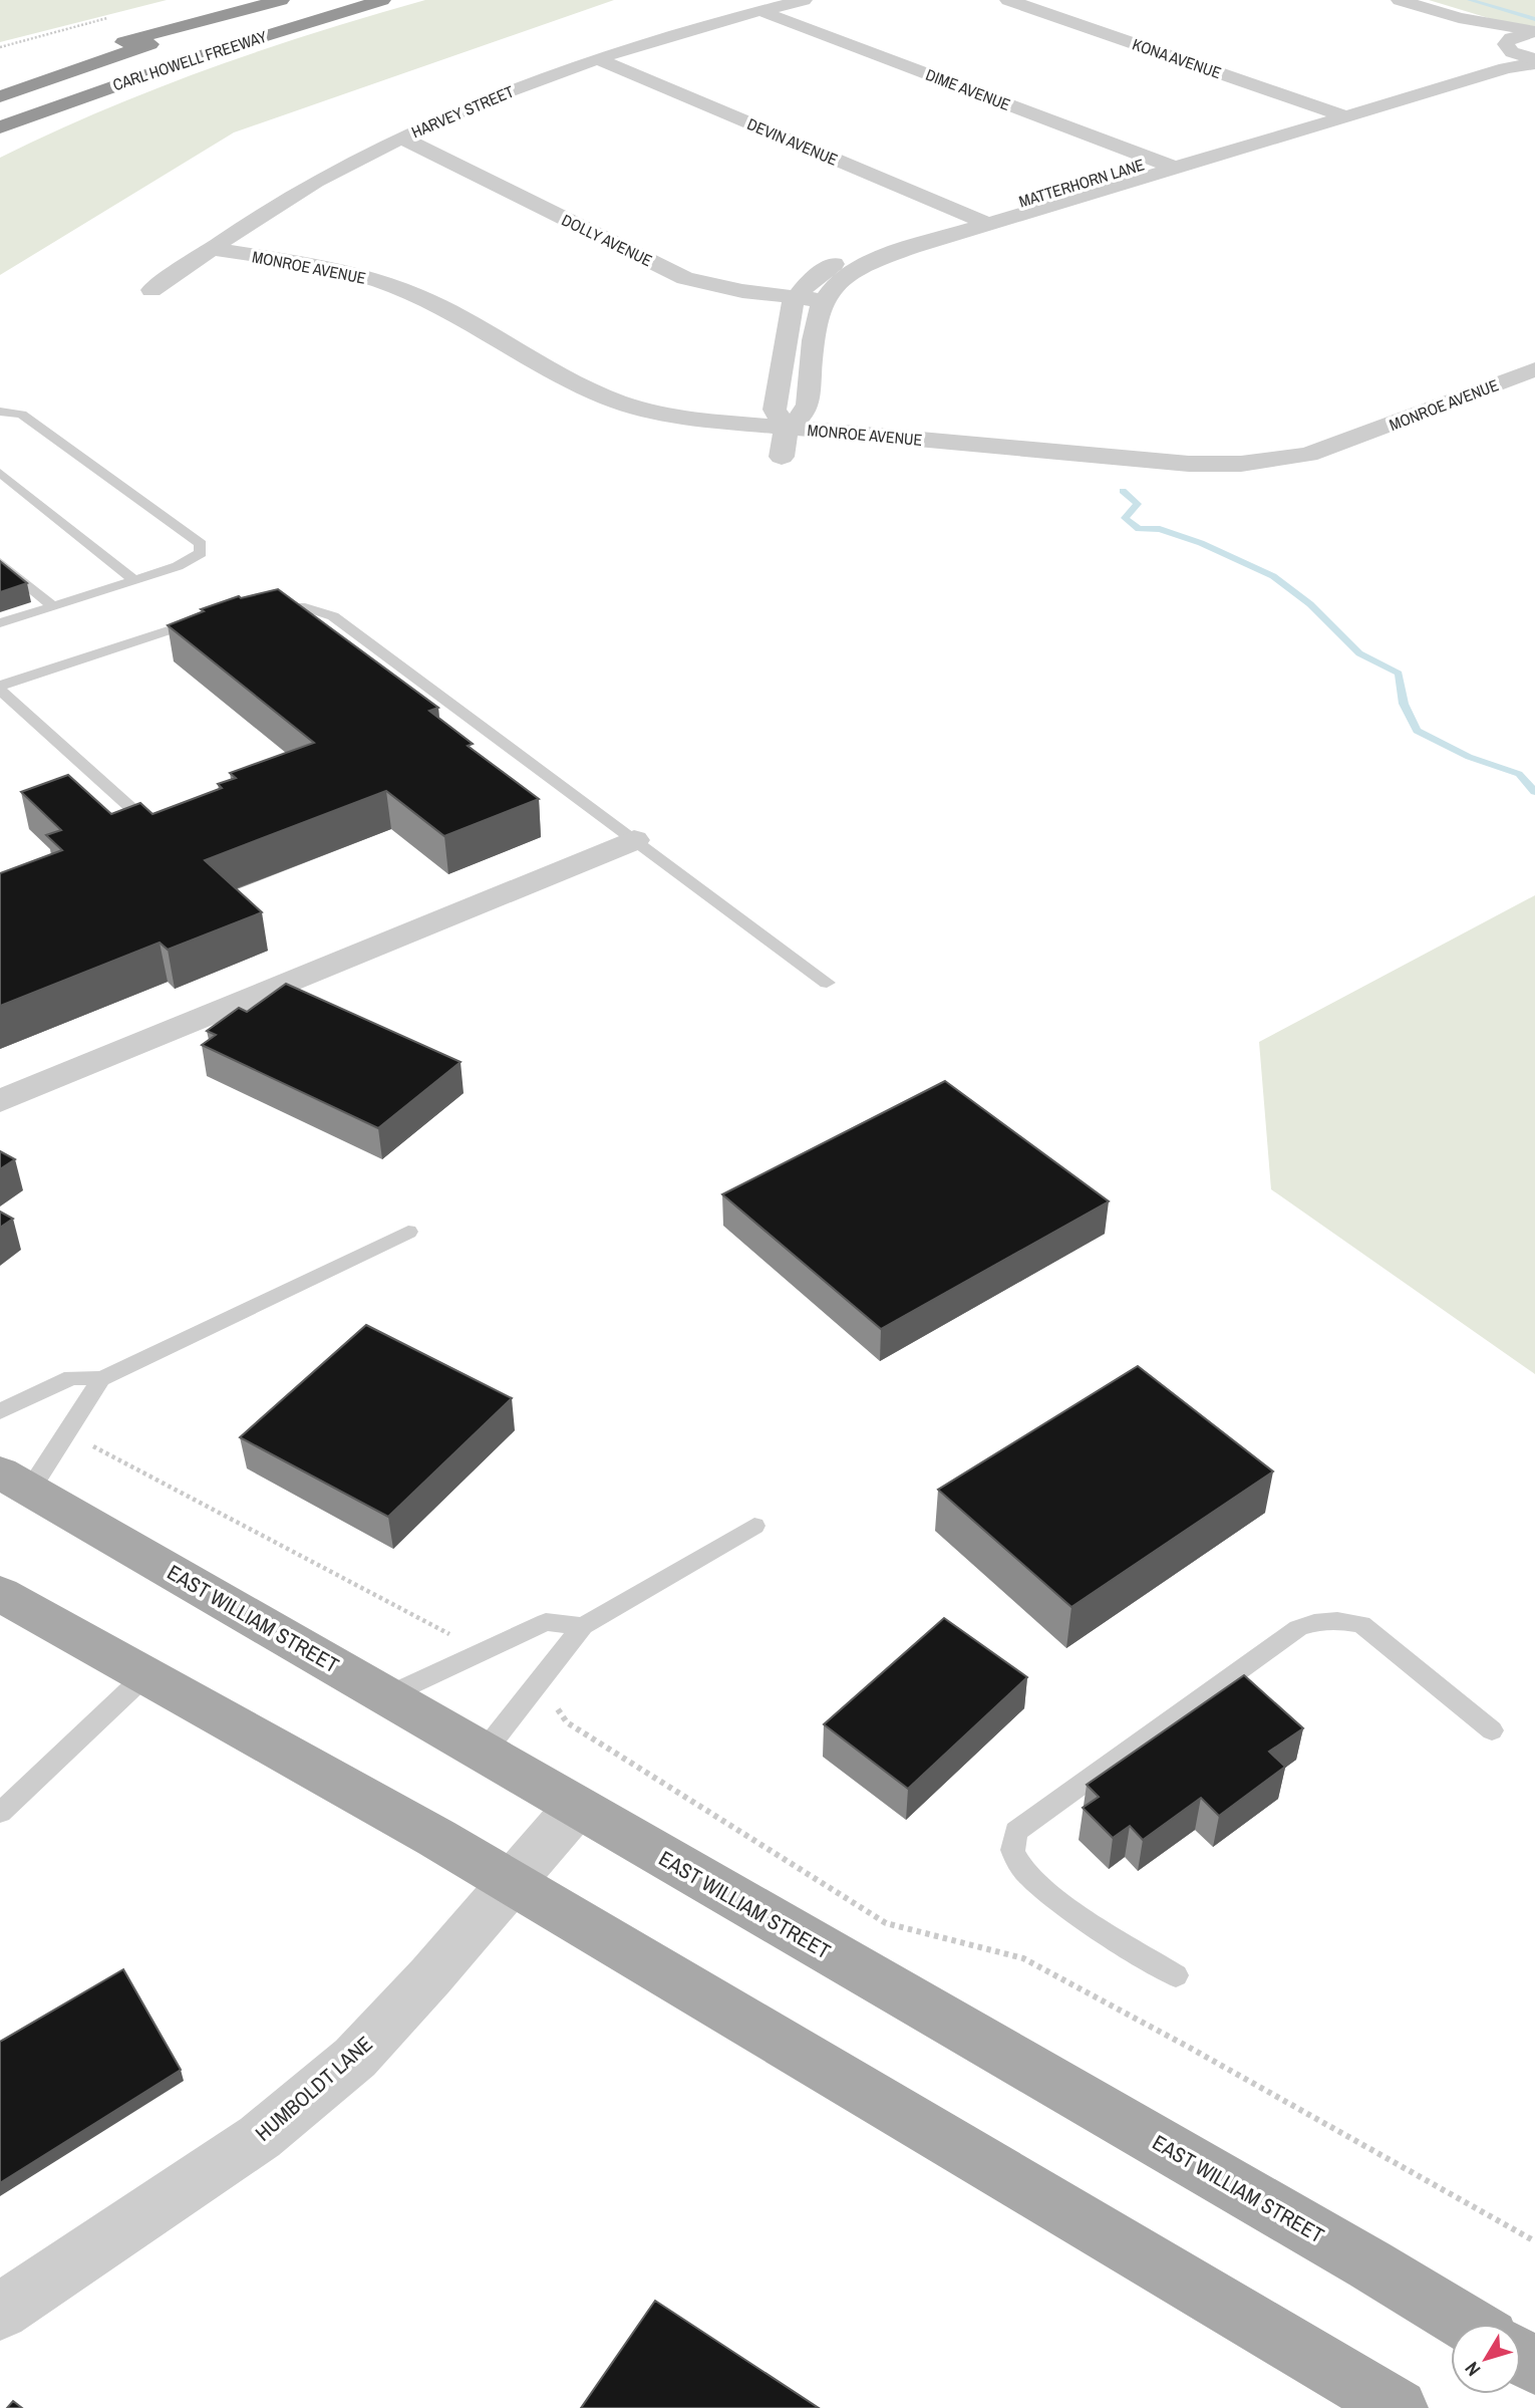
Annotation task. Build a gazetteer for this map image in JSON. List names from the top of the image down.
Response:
{
  "streets": {
    "highway": ["CARL HOWELL FREEWAY"],
    "main road": ["EAST WILLIAM STREET"],
    "street": [
      "KONA AVENUE",
      "DIME AVENUE",
      "HARVEY STREET",
      "DEVIN AVENUE",
      "MATTERHORN LANE",
      "DOLLY AVENUE",
      "MONROE AVENUE",
      "HUMBOLDT LANE"
    ]
  },
  "crossings": [
    ["KONA AVENUE", "MATTERHORN LANE"],
    ["DIME AVENUE", "HARVEY STREET"],
    ["DIME AVENUE", "MATTERHORN LANE"],
    ["HARVEY STREET", "DEVIN AVENUE"],
    ["HARVEY STREET", "DOLLY AVENUE"],
    ["HARVEY STREET", "MONROE AVENUE"],
    ["DEVIN AVENUE", "MATTERHORN LANE"],
    ["MATTERHORN LANE", "DOLLY AVENUE"],
    ["MATTERHORN LANE", "MONROE AVENUE"],
    ["EAST WILLIAM STREET", "HUMBOLDT LANE"]
  ],
  "north": "bottom left"
}
